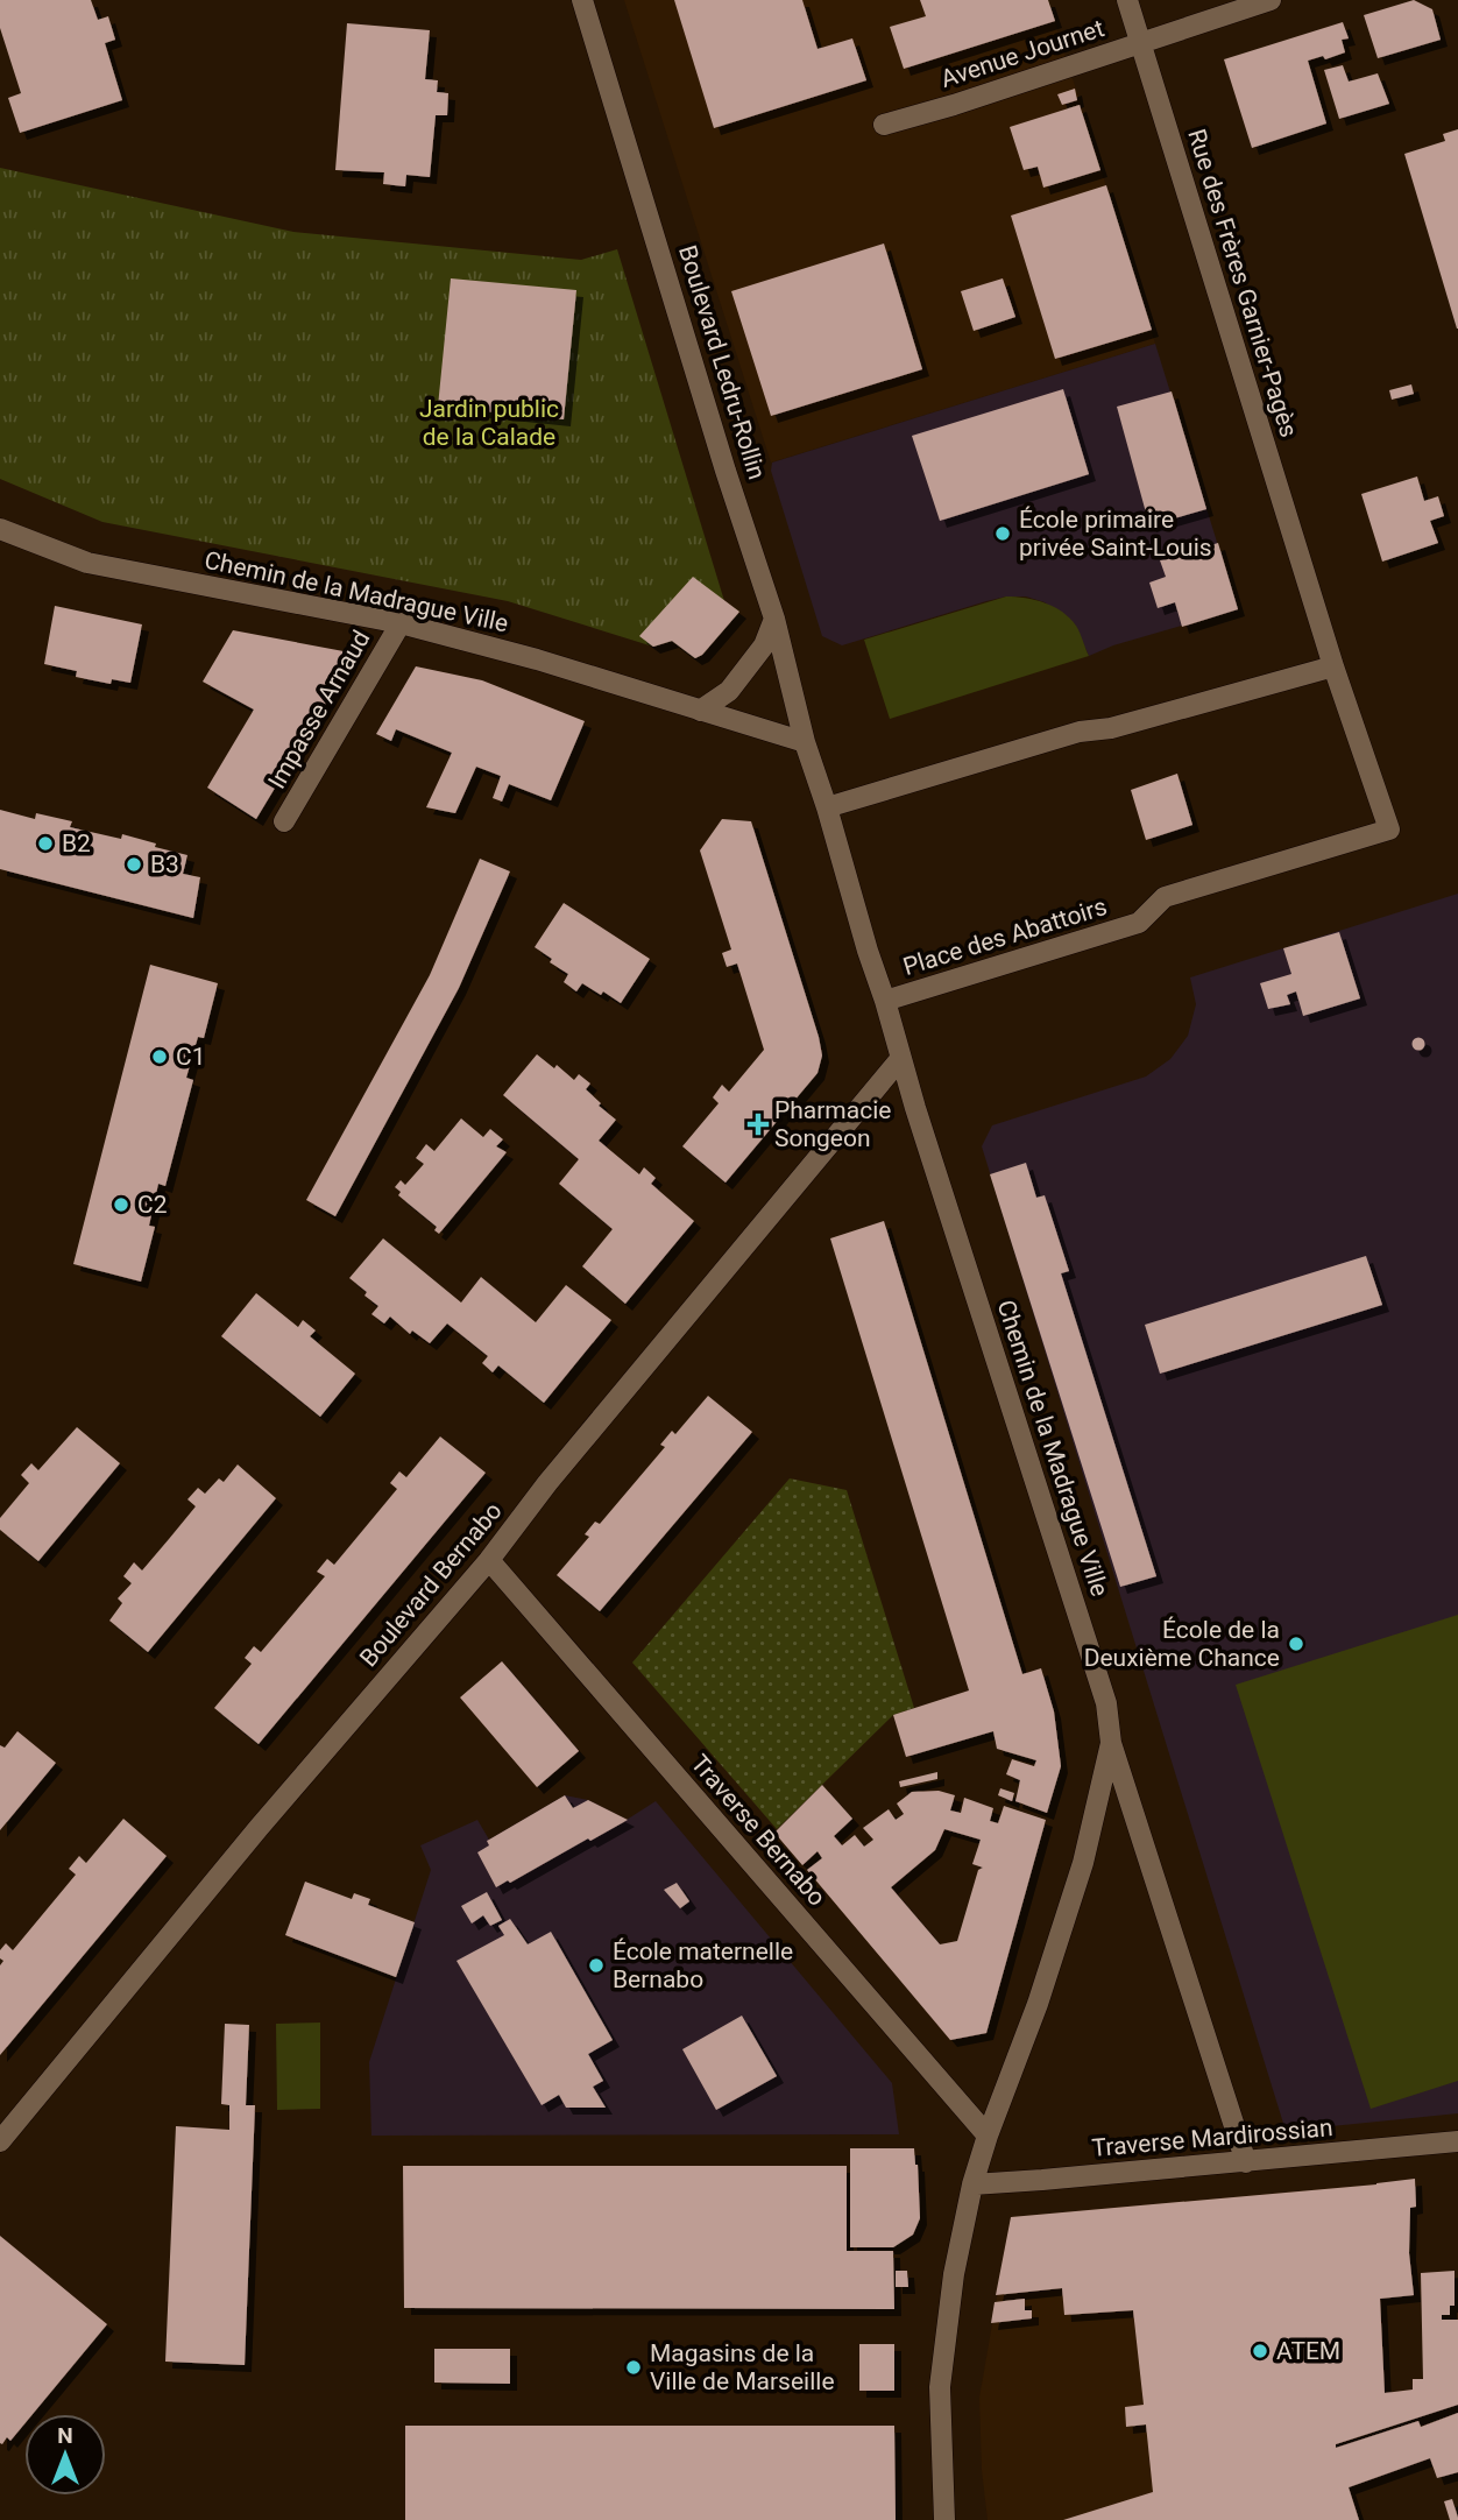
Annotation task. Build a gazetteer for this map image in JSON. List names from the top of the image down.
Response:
{
  "streets": {
    "street": [
      "Avenue Journet",
      "Rue des Frères Garnier-Pagès",
      "Boulevard Ledru-Rollin",
      "Chemin de la Madrague Ville",
      "Impasse Arnaud",
      "Place des Abattoirs",
      "Boulevard Bernabo",
      "Traverse Bernabo",
      "Traverse Mardirossian"
    ]
  },
  "crossings": [
    ["Avenue Journet", "Rue des Frères Garnier-Pagès"],
    ["Rue des Frères Garnier-Pagès", "Place des Abattoirs"],
    ["Boulevard Ledru-Rollin", "Chemin de la Madrague Ville"],
    ["Chemin de la Madrague Ville", "Impasse Arnaud"],
    ["Chemin de la Madrague Ville", "Place des Abattoirs"],
    ["Chemin de la Madrague Ville", "Boulevard Bernabo"],
    ["Chemin de la Madrague Ville", "Traverse Bernabo"],
    ["Chemin de la Madrague Ville", "Traverse Mardirossian"],
    ["Boulevard Bernabo", "Traverse Bernabo"]
  ],
  "parks": ["Jardin public de la Calade"],
  "places": {
    "other": [
      "École primaire privée Saint-Louis",
      "B2",
      "B3",
      "C1",
      "C2",
      "École de la Deuxième Chance",
      "École maternelle Bernabo",
      "ATEM",
      "Magasins de la Ville de Marseille"
    ],
    "health": ["Pharmacie Songeon"]
  },
  "north": "top"
}
